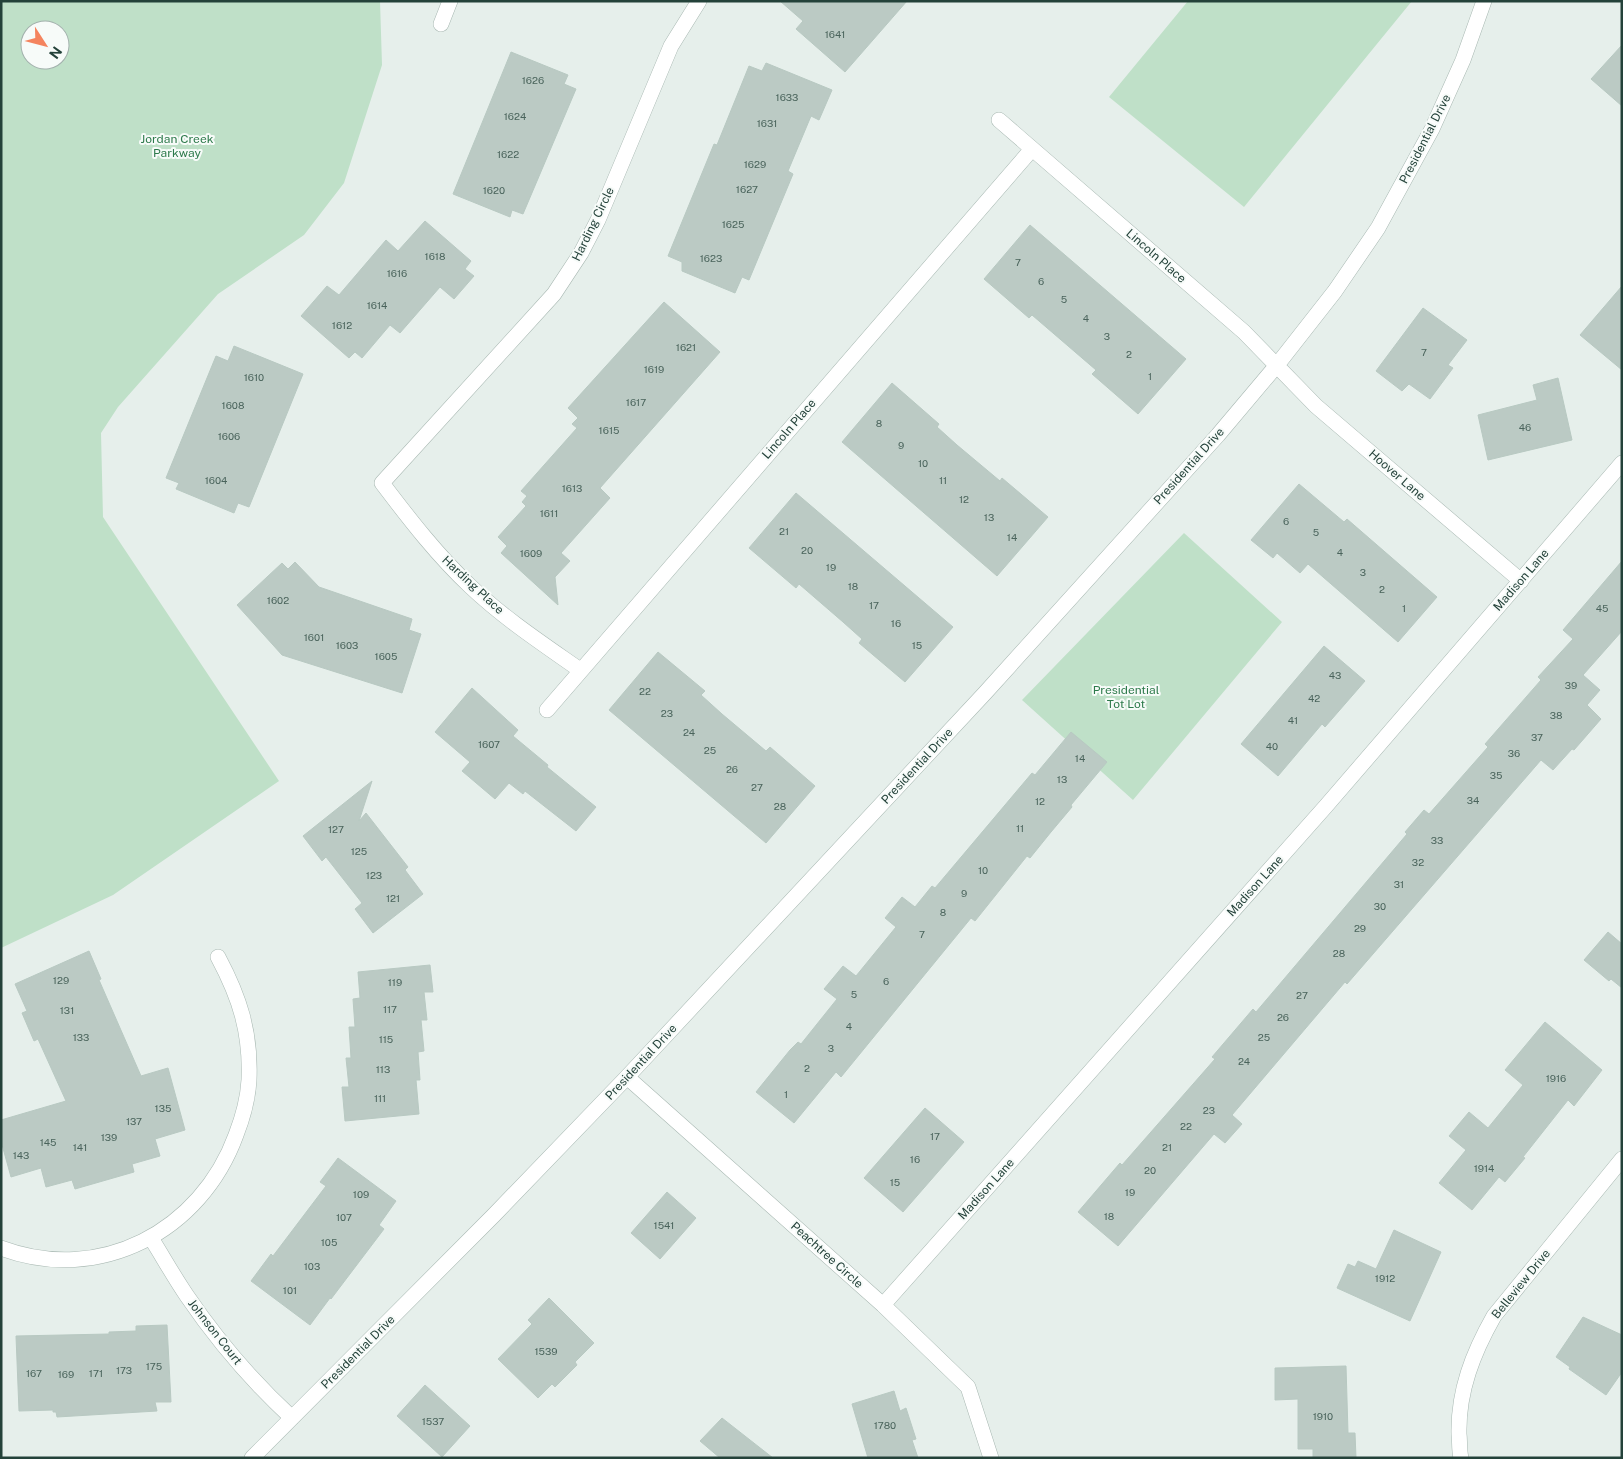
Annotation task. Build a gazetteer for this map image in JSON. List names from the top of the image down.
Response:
{
  "streets": {
    "street": [
      "Presidential Drive",
      "Harding Circle",
      "Lincoln Place",
      "Hoover Lane",
      "Madison Lane",
      "Harding Place",
      "Peachtree Circle",
      "Belleview Drive",
      "Johnson Court"
    ]
  },
  "crossings": [
    ["Presidential Drive", "Lincoln Place"],
    ["Presidential Drive", "Hoover Lane"],
    ["Presidential Drive", "Peachtree Circle"],
    ["Presidential Drive", "Johnson Court"],
    ["Harding Circle", "Harding Place"],
    ["Lincoln Place", "Hoover Lane"],
    ["Lincoln Place", "Harding Place"],
    ["Hoover Lane", "Madison Lane"],
    ["Madison Lane", "Peachtree Circle"]
  ],
  "parks": ["Jordan Creek Parkway", "Presidential Tot Lot"],
  "house_numbers": [
    "1641",
    "1626",
    "1633",
    "1624",
    "1631",
    "1622",
    "1629",
    "1627",
    "1620",
    "1625",
    "1618",
    "1623",
    "7",
    "1616",
    "6",
    "5",
    "1614",
    "4",
    "1612",
    "3",
    "1621",
    "7",
    "2",
    "1619",
    "1",
    "1610",
    "1617",
    "1608",
    "8",
    "46",
    "1615",
    "1606",
    "9",
    "10",
    "1604",
    "11",
    "1613",
    "12",
    "1611",
    "13",
    "6",
    "21",
    "5",
    "14",
    "20",
    "4",
    "1609",
    "19",
    "3",
    "18",
    "2",
    "1602",
    "17",
    "1",
    "45",
    "16",
    "1601",
    "1603",
    "15",
    "1605",
    "43",
    "39",
    "22",
    "42",
    "23",
    "38",
    "41",
    "24",
    "37",
    "1607",
    "40",
    "25",
    "36",
    "14",
    "26",
    "35",
    "13",
    "27",
    "34",
    "12",
    "28",
    "11",
    "127",
    "33",
    "125",
    "32",
    "10",
    "123",
    "31",
    "9",
    "121",
    "30",
    "8",
    "29",
    "7",
    "28",
    "129",
    "6",
    "119",
    "5",
    "27",
    "117",
    "131",
    "26",
    "4",
    "133",
    "25",
    "115",
    "3",
    "24",
    "2",
    "113",
    "1916",
    "1",
    "111",
    "135",
    "23",
    "137",
    "22",
    "17",
    "139",
    "145",
    "141",
    "21",
    "143",
    "16",
    "1914",
    "20",
    "15",
    "19",
    "109",
    "18",
    "107",
    "1541",
    "105",
    "103",
    "1912",
    "101",
    "1539",
    "175",
    "173",
    "167",
    "171",
    "169",
    "1910",
    "1537",
    "1780"
  ],
  "north": "bottom right"
}
